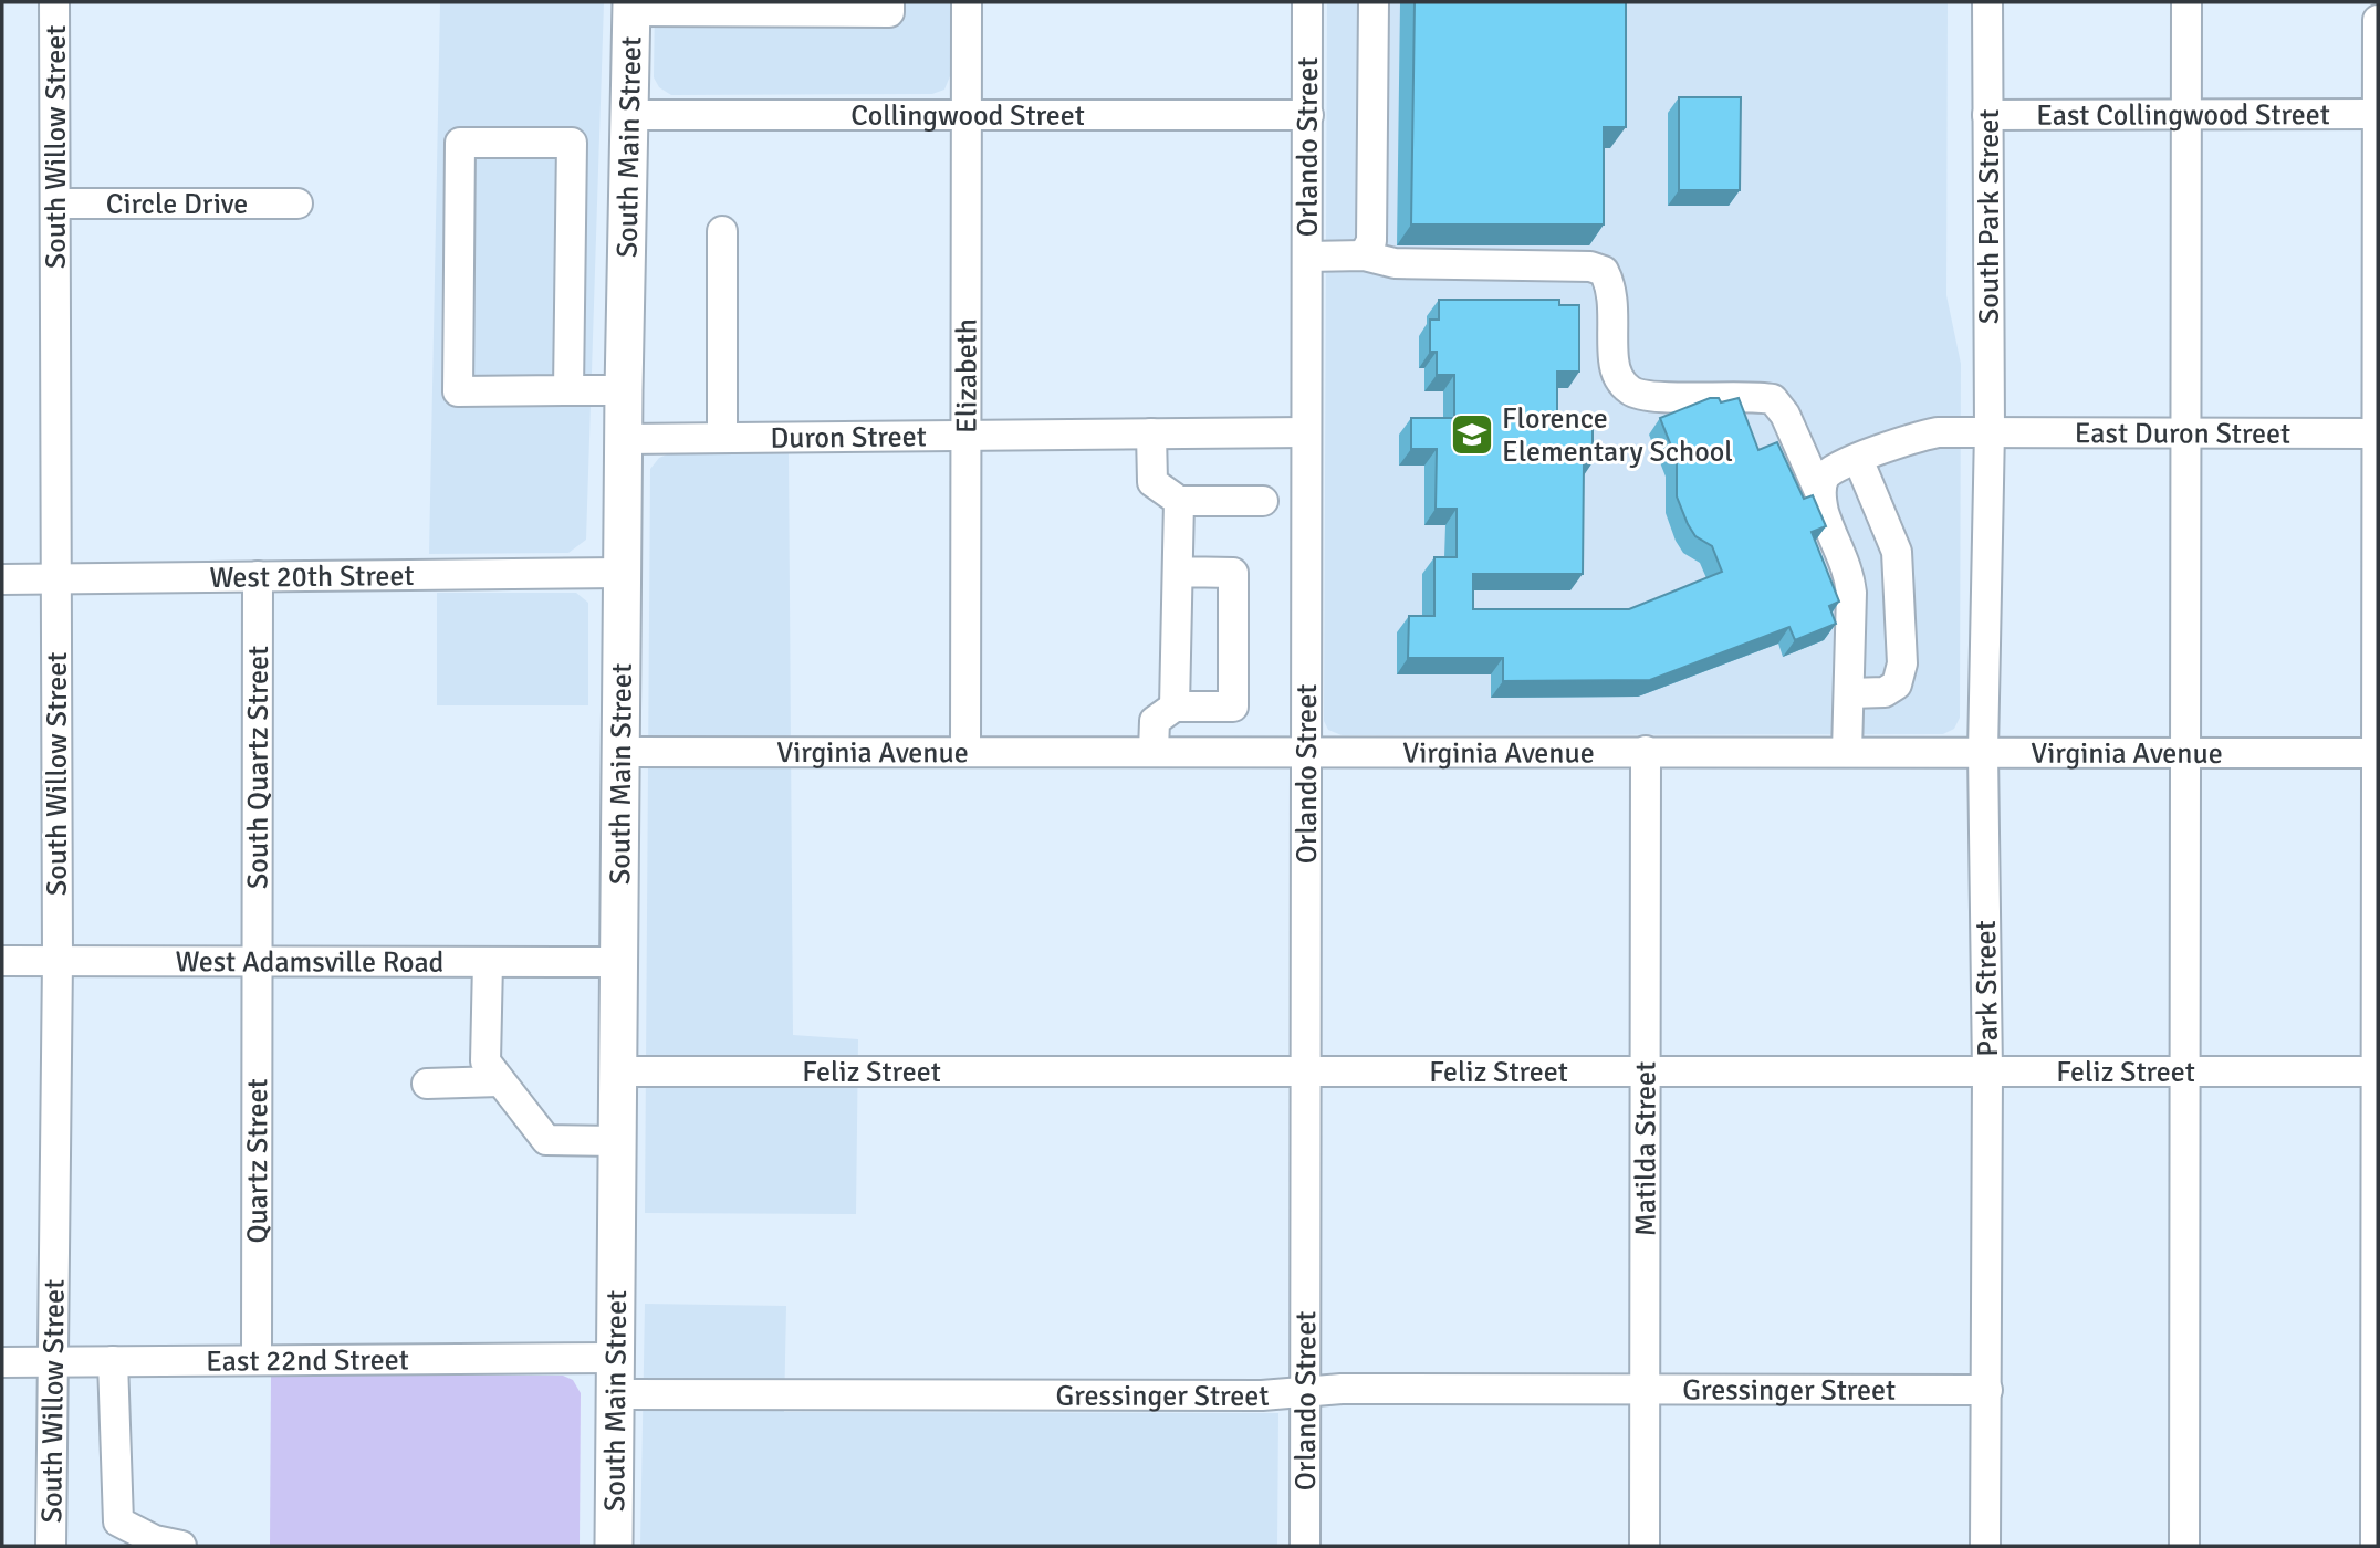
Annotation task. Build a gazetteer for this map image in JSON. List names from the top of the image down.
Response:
{
  "streets": {
    "main road": ["South Main Street"],
    "street": [
      "East Collingwood Street",
      "Collingwood Street",
      "South Willow Street",
      "Orlando Street",
      "Circle Drive",
      "South Park Street",
      "Elizabeth",
      "East Duron Street",
      "Duron Street",
      "West 20th Street",
      "Virginia Avenue",
      "South Quartz Street",
      "West Adamsville Road",
      "Park Street",
      "Feliz Street",
      "Matilda Street",
      "Quartz Street",
      "East 22nd Street",
      "Gressinger Street"
    ]
  },
  "crossings": [
    ["East Collingwood Street", "South Park Street"],
    ["Collingwood Street", "South Main Street"],
    ["Collingwood Street", "Orlando Street"],
    ["Collingwood Street", "Elizabeth"],
    ["South Willow Street", "Circle Drive"],
    ["South Willow Street", "West 20th Street"],
    ["South Willow Street", "West Adamsville Road"],
    ["South Willow Street", "East 22nd Street"],
    ["South Main Street", "Duron Street"],
    ["South Main Street", "West 20th Street"],
    ["South Main Street", "Virginia Avenue"],
    ["South Main Street", "West Adamsville Road"],
    ["South Main Street", "Feliz Street"],
    ["South Main Street", "East 22nd Street"],
    ["South Main Street", "Gressinger Street"],
    ["Orlando Street", "Duron Street"],
    ["Orlando Street", "Virginia Avenue"],
    ["Orlando Street", "Feliz Street"],
    ["Orlando Street", "Gressinger Street"],
    ["South Park Street", "East Duron Street"],
    ["South Park Street", "Park Street"],
    ["Elizabeth", "Duron Street"],
    ["Elizabeth", "Virginia Avenue"],
    ["East Duron Street", "Park Street"],
    ["West 20th Street", "South Quartz Street"],
    ["Virginia Avenue", "Park Street"],
    ["Virginia Avenue", "Matilda Street"],
    ["South Quartz Street", "West Adamsville Road"],
    ["South Quartz Street", "Quartz Street"],
    ["West Adamsville Road", "Quartz Street"],
    ["Park Street", "Feliz Street"],
    ["Park Street", "Gressinger Street"],
    ["Feliz Street", "Matilda Street"],
    ["Matilda Street", "Gressinger Street"],
    ["Quartz Street", "East 22nd Street"]
  ],
  "places": {
    "school or university": ["Florence Elementary School"]
  }
}
